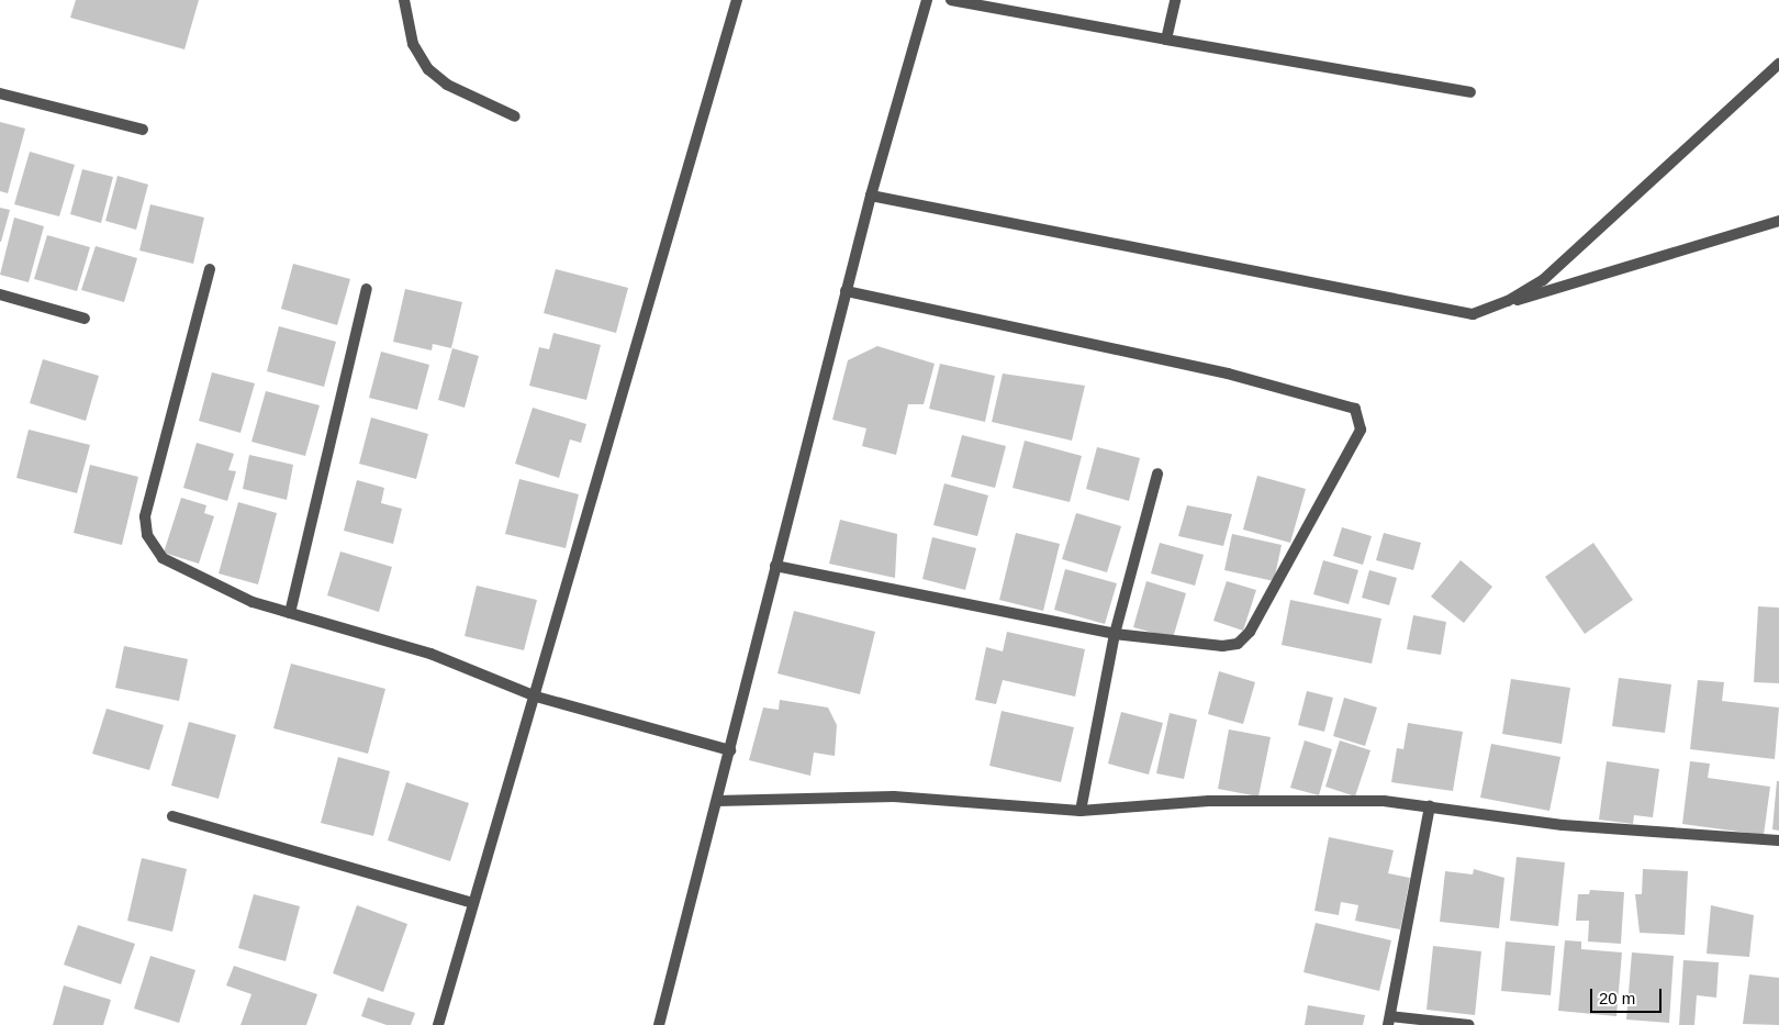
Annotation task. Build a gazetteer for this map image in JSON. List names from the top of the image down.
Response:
{
  "scale_bar": "20 m"
}
